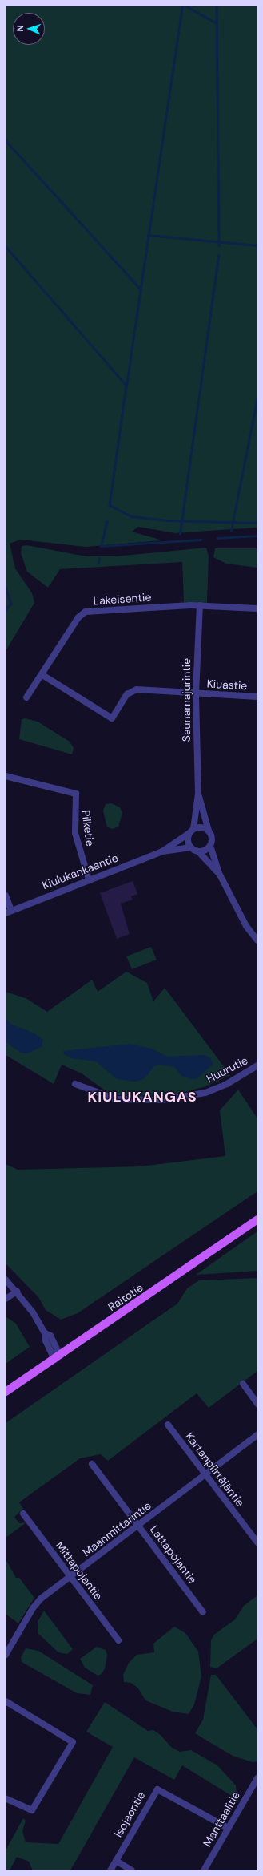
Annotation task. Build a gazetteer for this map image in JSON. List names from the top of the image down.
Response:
{
  "streets": {
    "main road": ["Raitotie"],
    "street": [
      "Lakeisentie",
      "Kiuastie",
      "Saunamajurintie",
      "Pilketie",
      "Kiulukankaantie",
      "Huurutie",
      "Kartanpiirtäjäntie",
      "Maanmittarintie",
      "Lattapojantie",
      "Mittapojantie",
      "Isojaontie",
      "Manttaalitie"
    ]
  },
  "crossings": [
    ["Lakeisentie", "Kiuastie"],
    ["Lakeisentie", "Saunamajurintie"],
    ["Kiuastie", "Saunamajurintie"],
    ["Saunamajurintie", "Kiulukankaantie"],
    ["Pilketie", "Kiulukankaantie"],
    ["Kartanpiirtäjäntie", "Maanmittarintie"],
    ["Maanmittarintie", "Lattapojantie"],
    ["Maanmittarintie", "Mittapojantie"],
    ["Isojaontie", "Manttaalitie"]
  ],
  "districts": ["KIULUKANGAS"],
  "north": "left"
}
